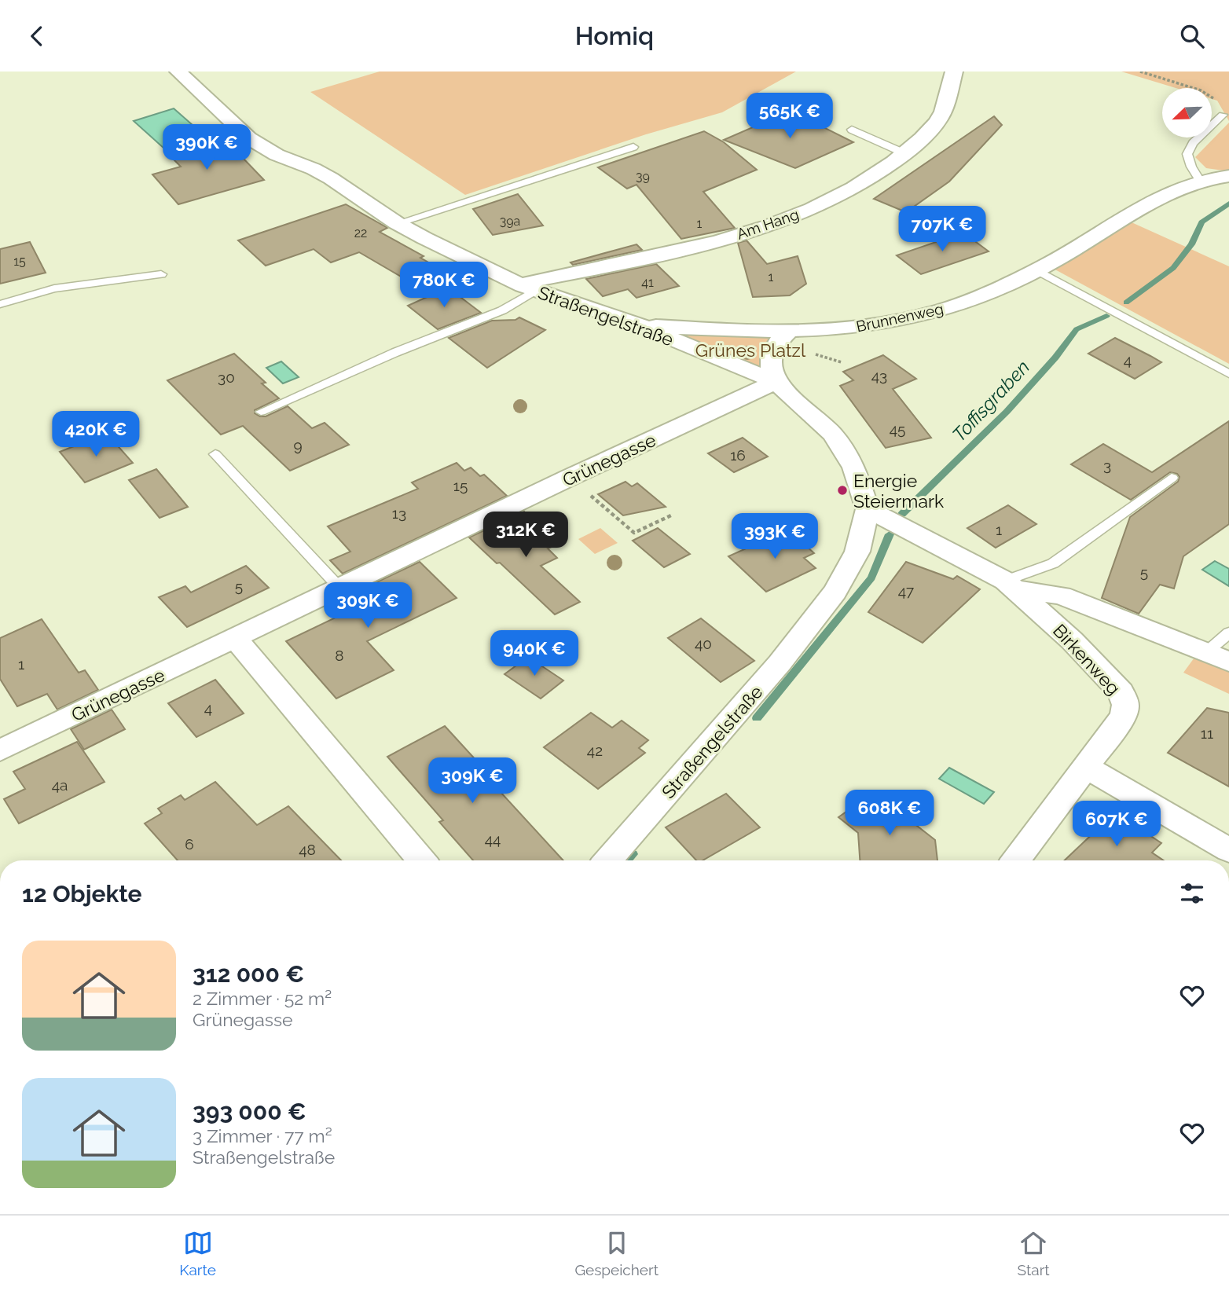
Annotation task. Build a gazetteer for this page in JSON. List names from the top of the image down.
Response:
{
  "streets": {
    "street": [
      "Am Hang",
      "Straßengelstraße",
      "Brunnenweg",
      "Grünegasse",
      "Birkenweg"
    ]
  },
  "crossings": [
    ["Am Hang", "Straßengelstraße"],
    ["Straßengelstraße", "Brunnenweg"],
    ["Straßengelstraße", "Grünegasse"],
    ["Straßengelstraße", "Birkenweg"]
  ],
  "water": ["Toffisgraben"],
  "parks": ["Grünes Platzl"],
  "places": ["Energie Steiermark"],
  "house_numbers": [
    "39",
    "39a",
    "1",
    "22",
    "15",
    "1",
    "41",
    "4",
    "43",
    "30",
    "45",
    "9",
    "16",
    "3",
    "15",
    "13",
    "1",
    "5",
    "5",
    "47",
    "40",
    "8",
    "1",
    "4",
    "11",
    "42",
    "4a",
    "44",
    "6",
    "48"
  ],
  "north": "bottom left",
  "page": {
    "header": "Homiq",
    "price": [
      "565K €",
      "390K €",
      "707K €",
      "780K €",
      "420K €",
      "312K €",
      "393K €",
      "309K €",
      "940K €",
      "309K €",
      "608K €",
      "607K €"
    ],
    "heading": "12 Objekte",
    "list": [
      {
        "name": "312 000 €",
        "note": "2 Zimmer · 52 m² · Grünegasse"
      },
      {
        "name": "393 000 €",
        "note": "3 Zimmer · 77 m² · Straßengelstraße"
      }
    ],
    "tabs": ["Karte", "Gespeichert", "Start"]
  }
}
